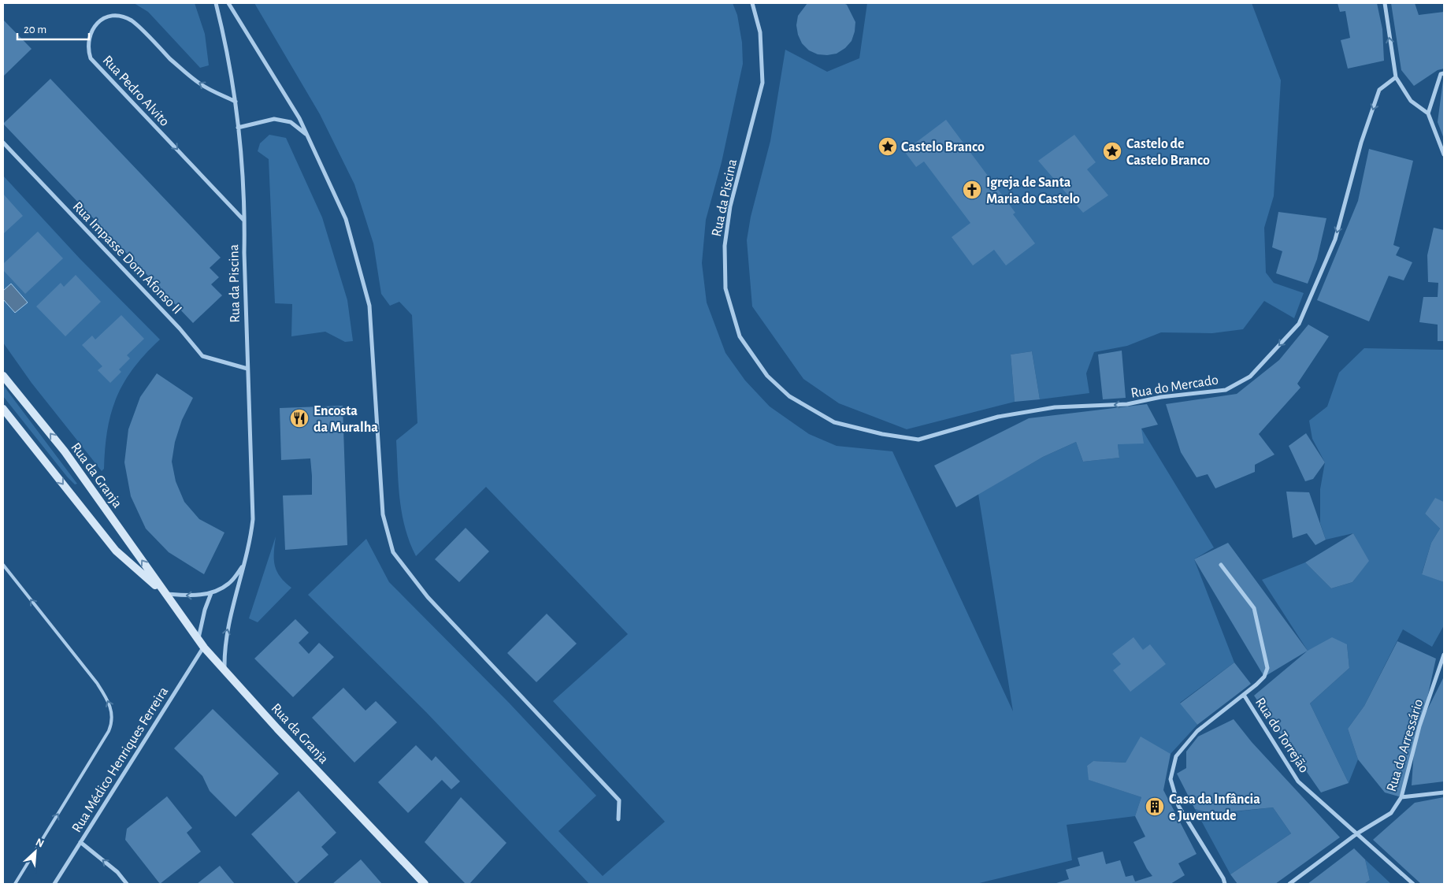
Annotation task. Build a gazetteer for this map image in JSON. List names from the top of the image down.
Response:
{
  "streets": {
    "main road": ["Rua da Granja"],
    "street": [
      "Rua Pedro Alvito",
      "Rua da Piscina",
      "Rua Impasse Dom Afonso II",
      "Rua do Mercado",
      "Rua do Torrejão",
      "Rua do Arressário",
      "Rua Médico Henriques Ferreira"
    ]
  },
  "crossings": [
    ["Rua Pedro Alvito", "Rua da Piscina"],
    ["Rua da Piscina", "Rua Impasse Dom Afonso II"],
    ["Rua da Piscina", "Rua do Mercado"],
    ["Rua da Piscina", "Rua da Granja"],
    ["Rua da Granja", "Rua Médico Henriques Ferreira"],
    ["Rua do Torrejão", "Rua do Arressário"]
  ],
  "one_way": ["Rua do Mercado"],
  "places": {
    "place": ["Castelo Branco", "Castelo de Castelo Branco"],
    "church": ["Igreja de Santa Maria do Castelo"],
    "restaurant": ["Encosta da Muralha"],
    "building": ["Casa da Infância e Juventude"]
  },
  "scale_bar": "20 m",
  "north": "top right"
}
